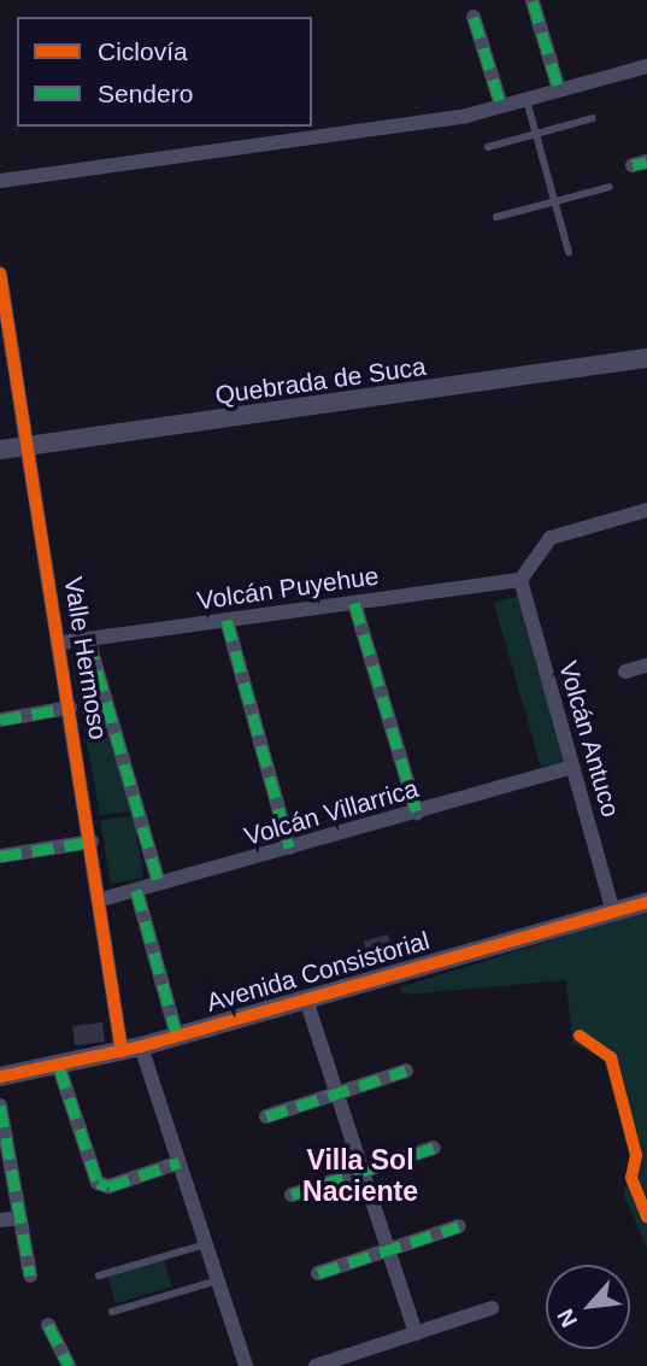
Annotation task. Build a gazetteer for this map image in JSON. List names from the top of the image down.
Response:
{
  "streets": {
    "street": [
      "Quebrada de Suca",
      "Volcán Puyehue",
      "Valle Hermoso",
      "Volcán Antuco",
      "Volcán Villarrica",
      "Avenida Consistorial"
    ]
  },
  "crossings": [
    ["Quebrada de Suca", "Valle Hermoso"],
    ["Volcán Puyehue", "Valle Hermoso"],
    ["Volcán Puyehue", "Volcán Antuco"],
    ["Valle Hermoso", "Volcán Villarrica"],
    ["Valle Hermoso", "Avenida Consistorial"],
    ["Volcán Antuco", "Volcán Villarrica"],
    ["Volcán Antuco", "Avenida Consistorial"]
  ],
  "districts": ["Villa Sol Naciente"],
  "legend": ["Ciclovía", "Sendero"],
  "north": "bottom left"
}
